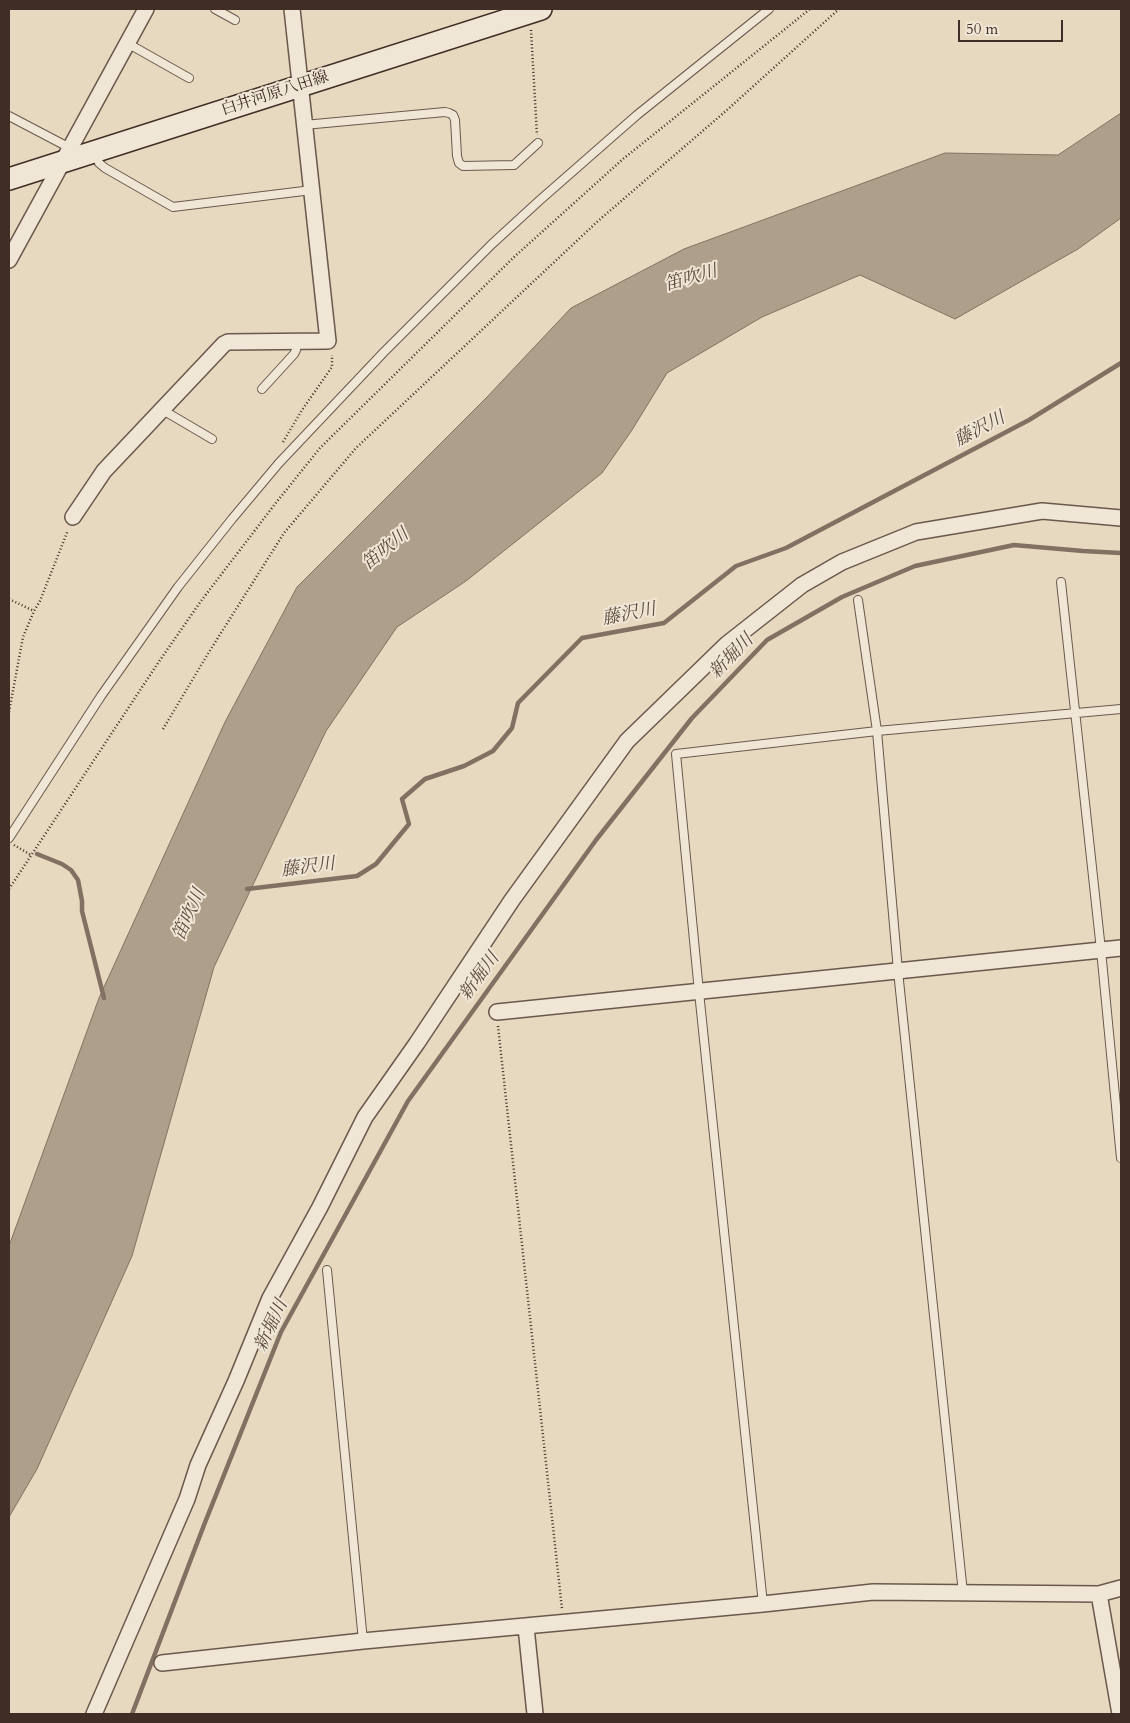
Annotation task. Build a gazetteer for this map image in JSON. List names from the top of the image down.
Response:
{
  "streets": {
    "main road": ["白井河原八田線"]
  },
  "water": ["笛吹川", "藤沢川", "新堀川"],
  "scale_bar": "50 m"
}
